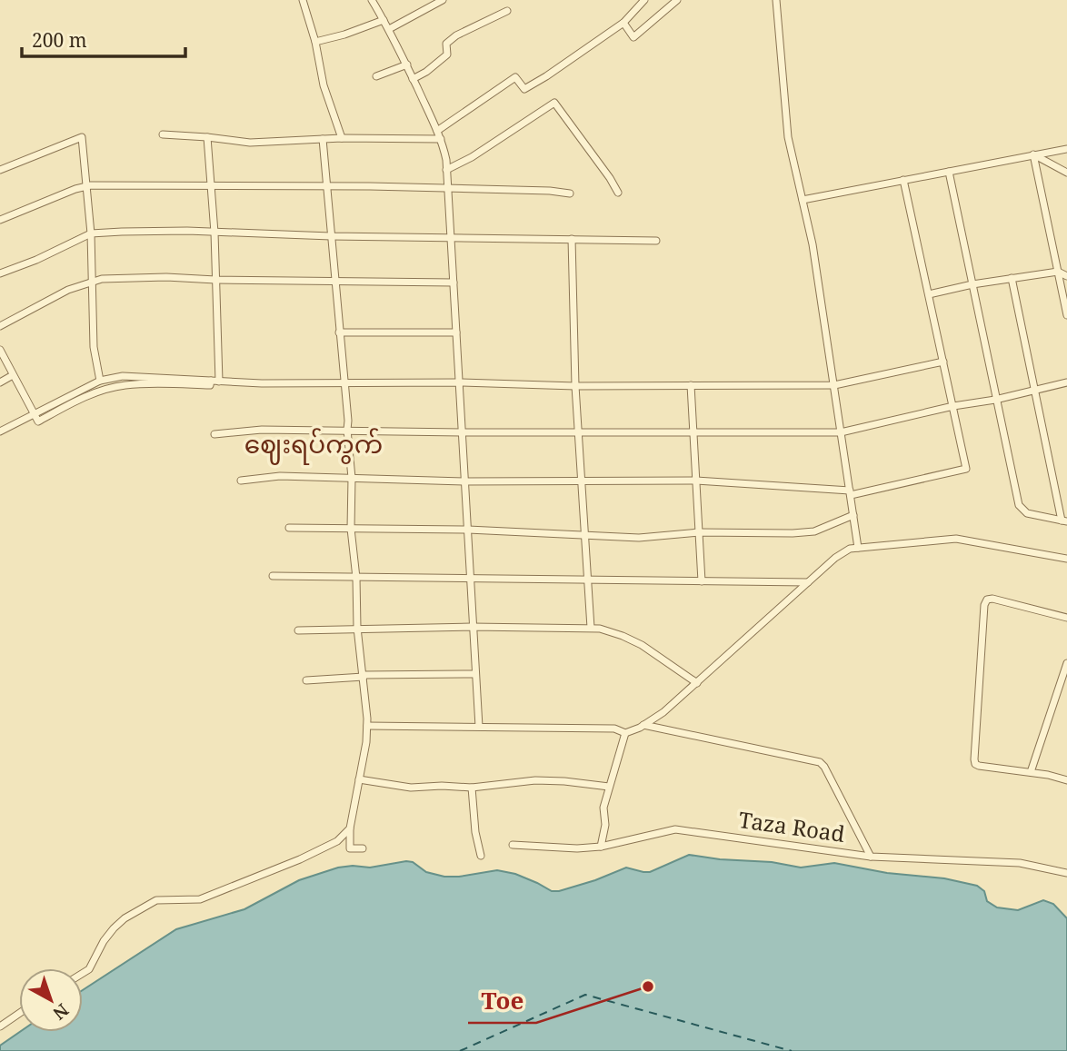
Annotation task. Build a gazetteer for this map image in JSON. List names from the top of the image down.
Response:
{
  "streets": {
    "street": ["Taza Road"]
  },
  "districts": ["ဈေးရပ်ကွက်"],
  "places": ["Toe"],
  "scale_bar": "200 m",
  "north": "bottom right"
}
